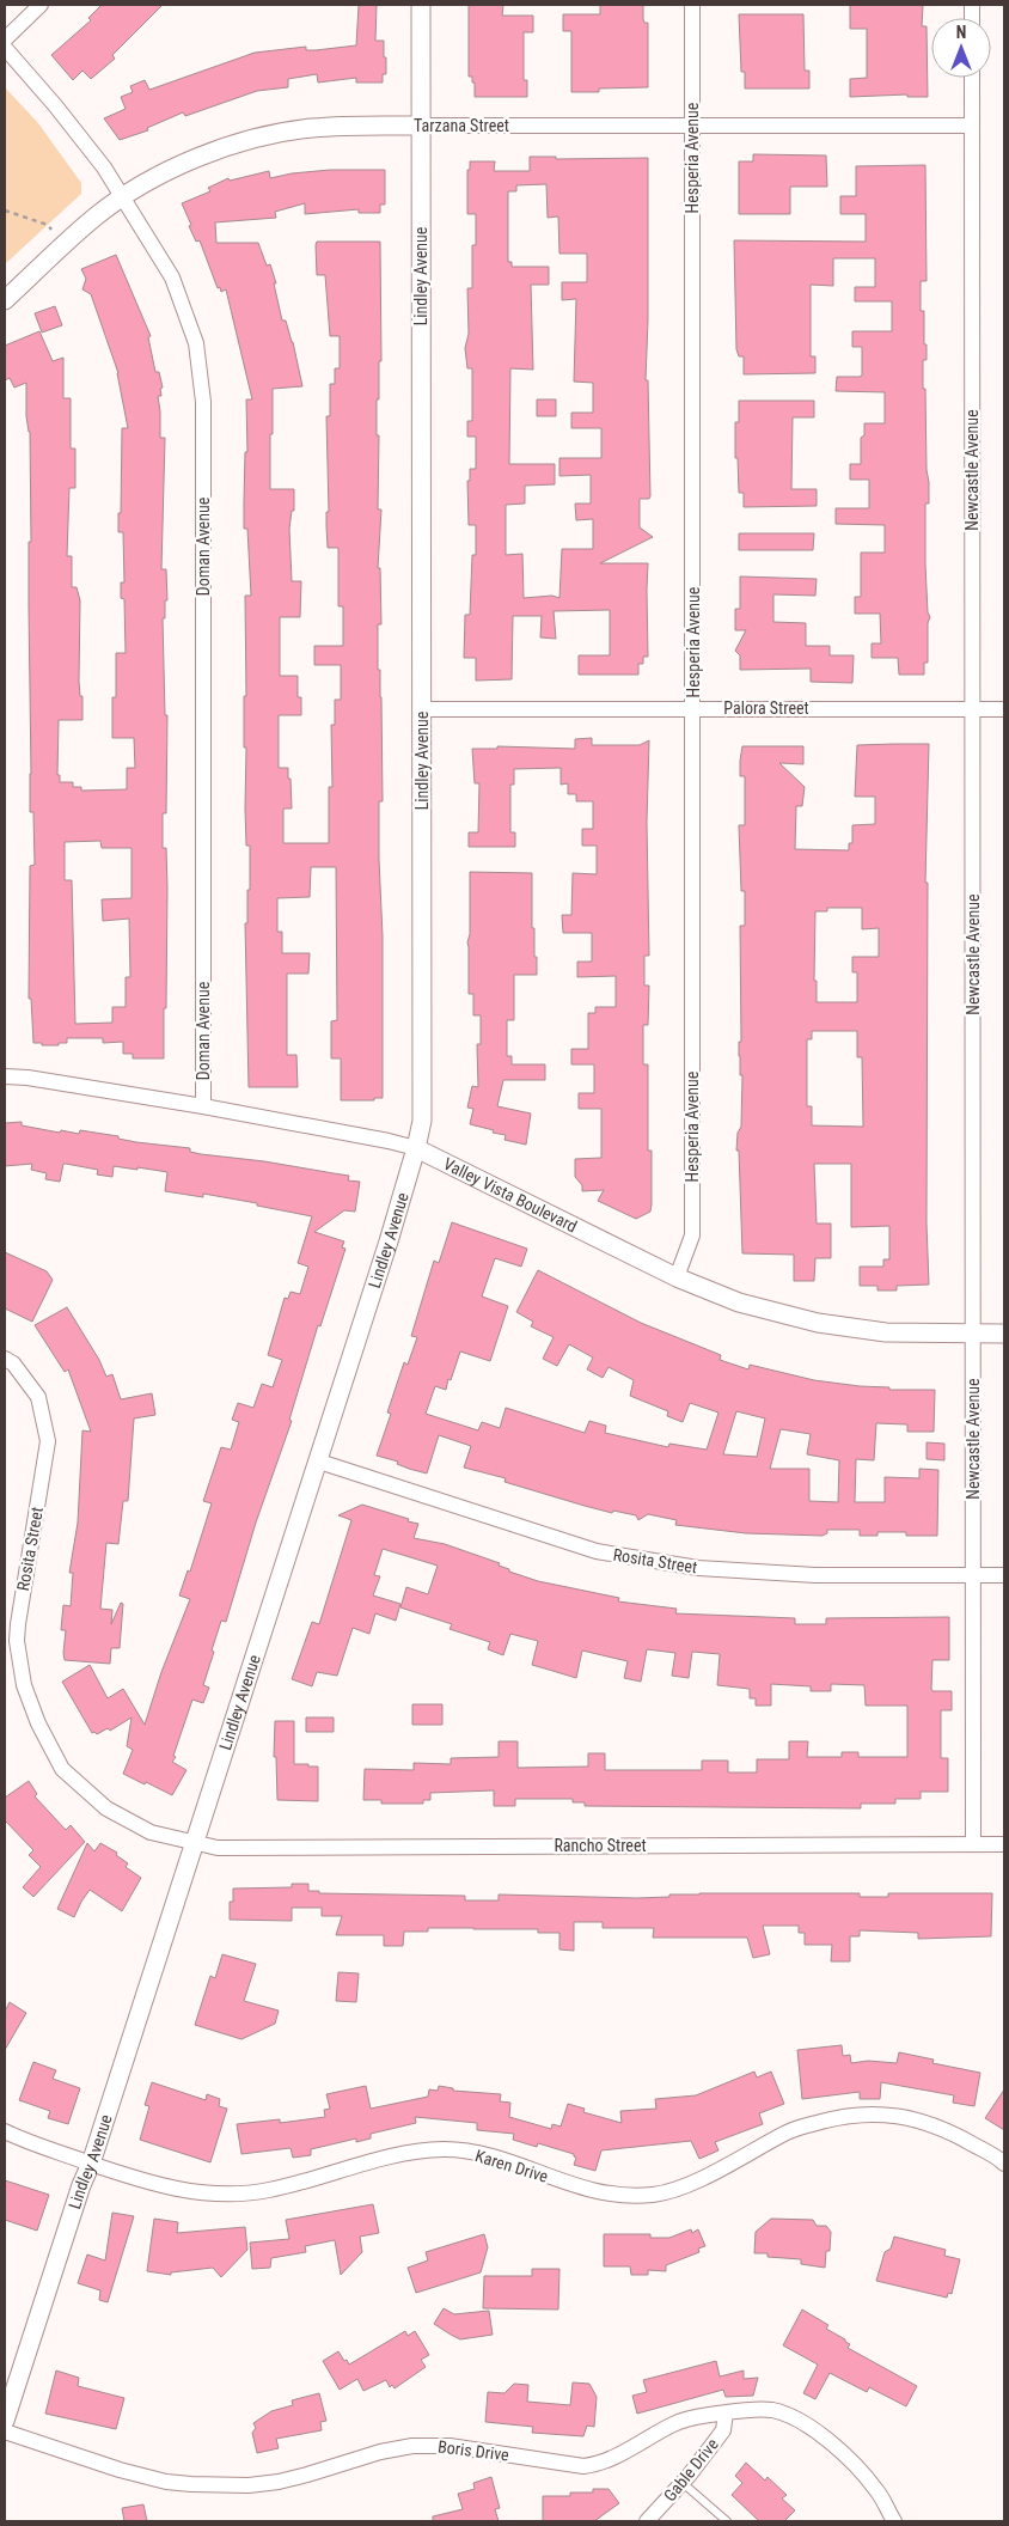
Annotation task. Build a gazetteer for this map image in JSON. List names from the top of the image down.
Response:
{
  "streets": {
    "street": [
      "Tarzana Street",
      "Hesperia Avenue",
      "Lindley Avenue",
      "Newcastle Avenue",
      "Doman Avenue",
      "Palora Street",
      "Valley Vista Boulevard",
      "Rosita Street",
      "Rancho Street",
      "Karen Drive",
      "Boris Drive",
      "Gable Drive"
    ]
  },
  "crossings": [
    ["Tarzana Street", "Hesperia Avenue"],
    ["Tarzana Street", "Lindley Avenue"],
    ["Tarzana Street", "Newcastle Avenue"],
    ["Tarzana Street", "Doman Avenue"],
    ["Hesperia Avenue", "Palora Street"],
    ["Hesperia Avenue", "Valley Vista Boulevard"],
    ["Lindley Avenue", "Palora Street"],
    ["Lindley Avenue", "Valley Vista Boulevard"],
    ["Lindley Avenue", "Rosita Street"],
    ["Lindley Avenue", "Rancho Street"],
    ["Lindley Avenue", "Karen Drive"],
    ["Newcastle Avenue", "Palora Street"],
    ["Newcastle Avenue", "Valley Vista Boulevard"],
    ["Newcastle Avenue", "Rosita Street"],
    ["Newcastle Avenue", "Rancho Street"],
    ["Doman Avenue", "Valley Vista Boulevard"],
    ["Rosita Street", "Rancho Street"],
    ["Boris Drive", "Gable Drive"]
  ],
  "north": "top"
}
